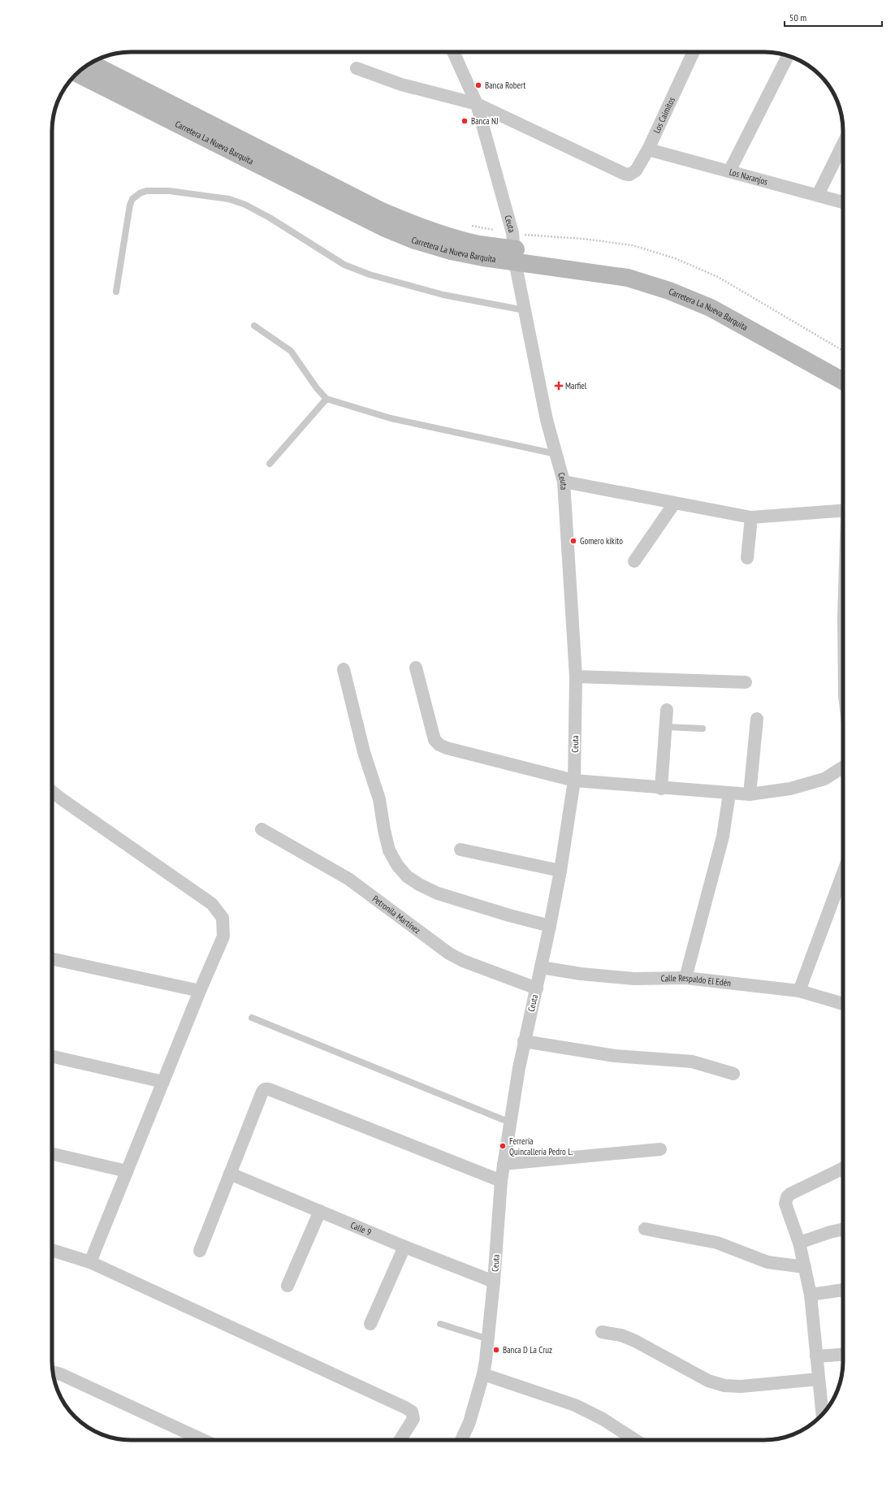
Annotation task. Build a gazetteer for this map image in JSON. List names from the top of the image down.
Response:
{
  "streets": {
    "street": [
      "Los Caimitos",
      "Carretera La Nueva Barquita",
      "Los Naranjos",
      "Ceuta",
      "Petronila Martínez",
      "Calle Respaldo El Edén",
      "Calle 9"
    ]
  },
  "crossings": [
    ["Los Caimitos", "Los Naranjos"],
    ["Los Caimitos", "Ceuta"],
    ["Carretera La Nueva Barquita", "Ceuta"],
    ["Ceuta", "Petronila Martínez"],
    ["Ceuta", "Calle Respaldo El Edén"],
    ["Ceuta", "Calle 9"]
  ],
  "places": {
    "other": [
      "Banca Robert",
      "Banca NJ",
      "Gomero kikito",
      "Ferrería Quincallería Pedro L.",
      "Banca D La Cruz"
    ],
    "health": ["Marfiel"]
  },
  "scale_bar": "50 m"
}
